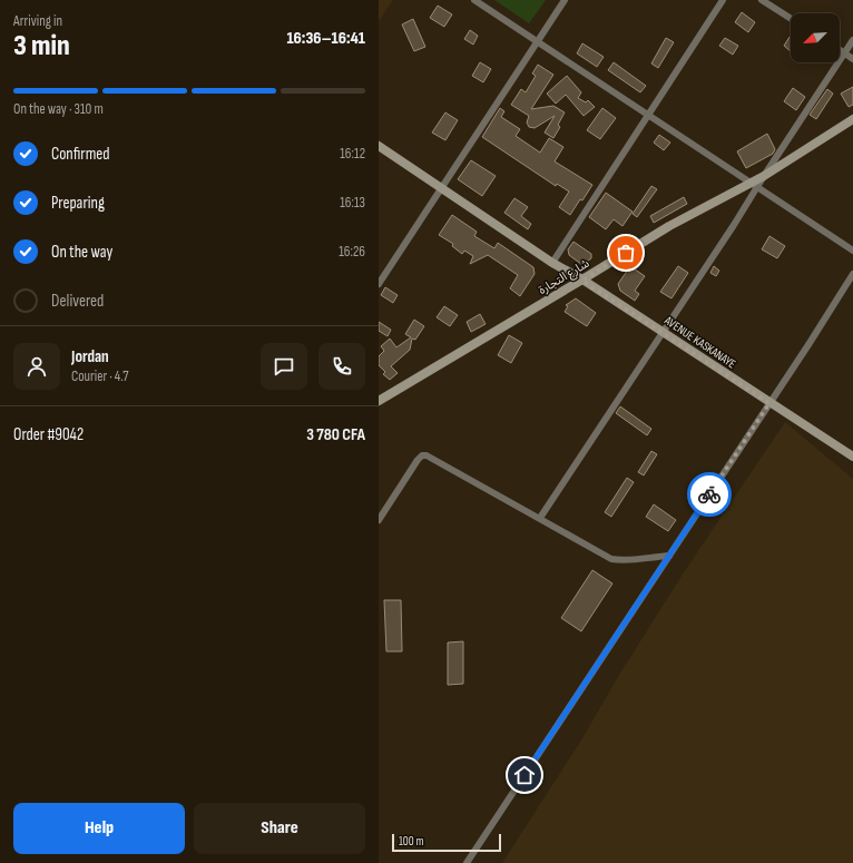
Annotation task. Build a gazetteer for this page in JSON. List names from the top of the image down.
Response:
{
  "streets": {
    "street": ["شارع التجارة", "AVENUE KASKANAYE"]
  },
  "crossings": [
    ["شارع التجارة", "AVENUE KASKANAYE"]
  ],
  "scale_bar": "100 m",
  "north": "bottom left",
  "page": {
    "heading": ["3 min", "Arriving in", "16:36–16:41"],
    "panel": [
      "Jordan",
      "Courier · 4.7",
      "Order #9042",
      "3 780 CFA"
    ],
    "bar": "On the way · 310 m",
    "list": [
      ["Confirmed", "16:12"],
      ["Preparing", "16:13"],
      ["On the way", "16:26"],
      "Delivered"
    ],
    "buttons": ["Help", "Share"],
    "scale": "100 m"
  }
}
